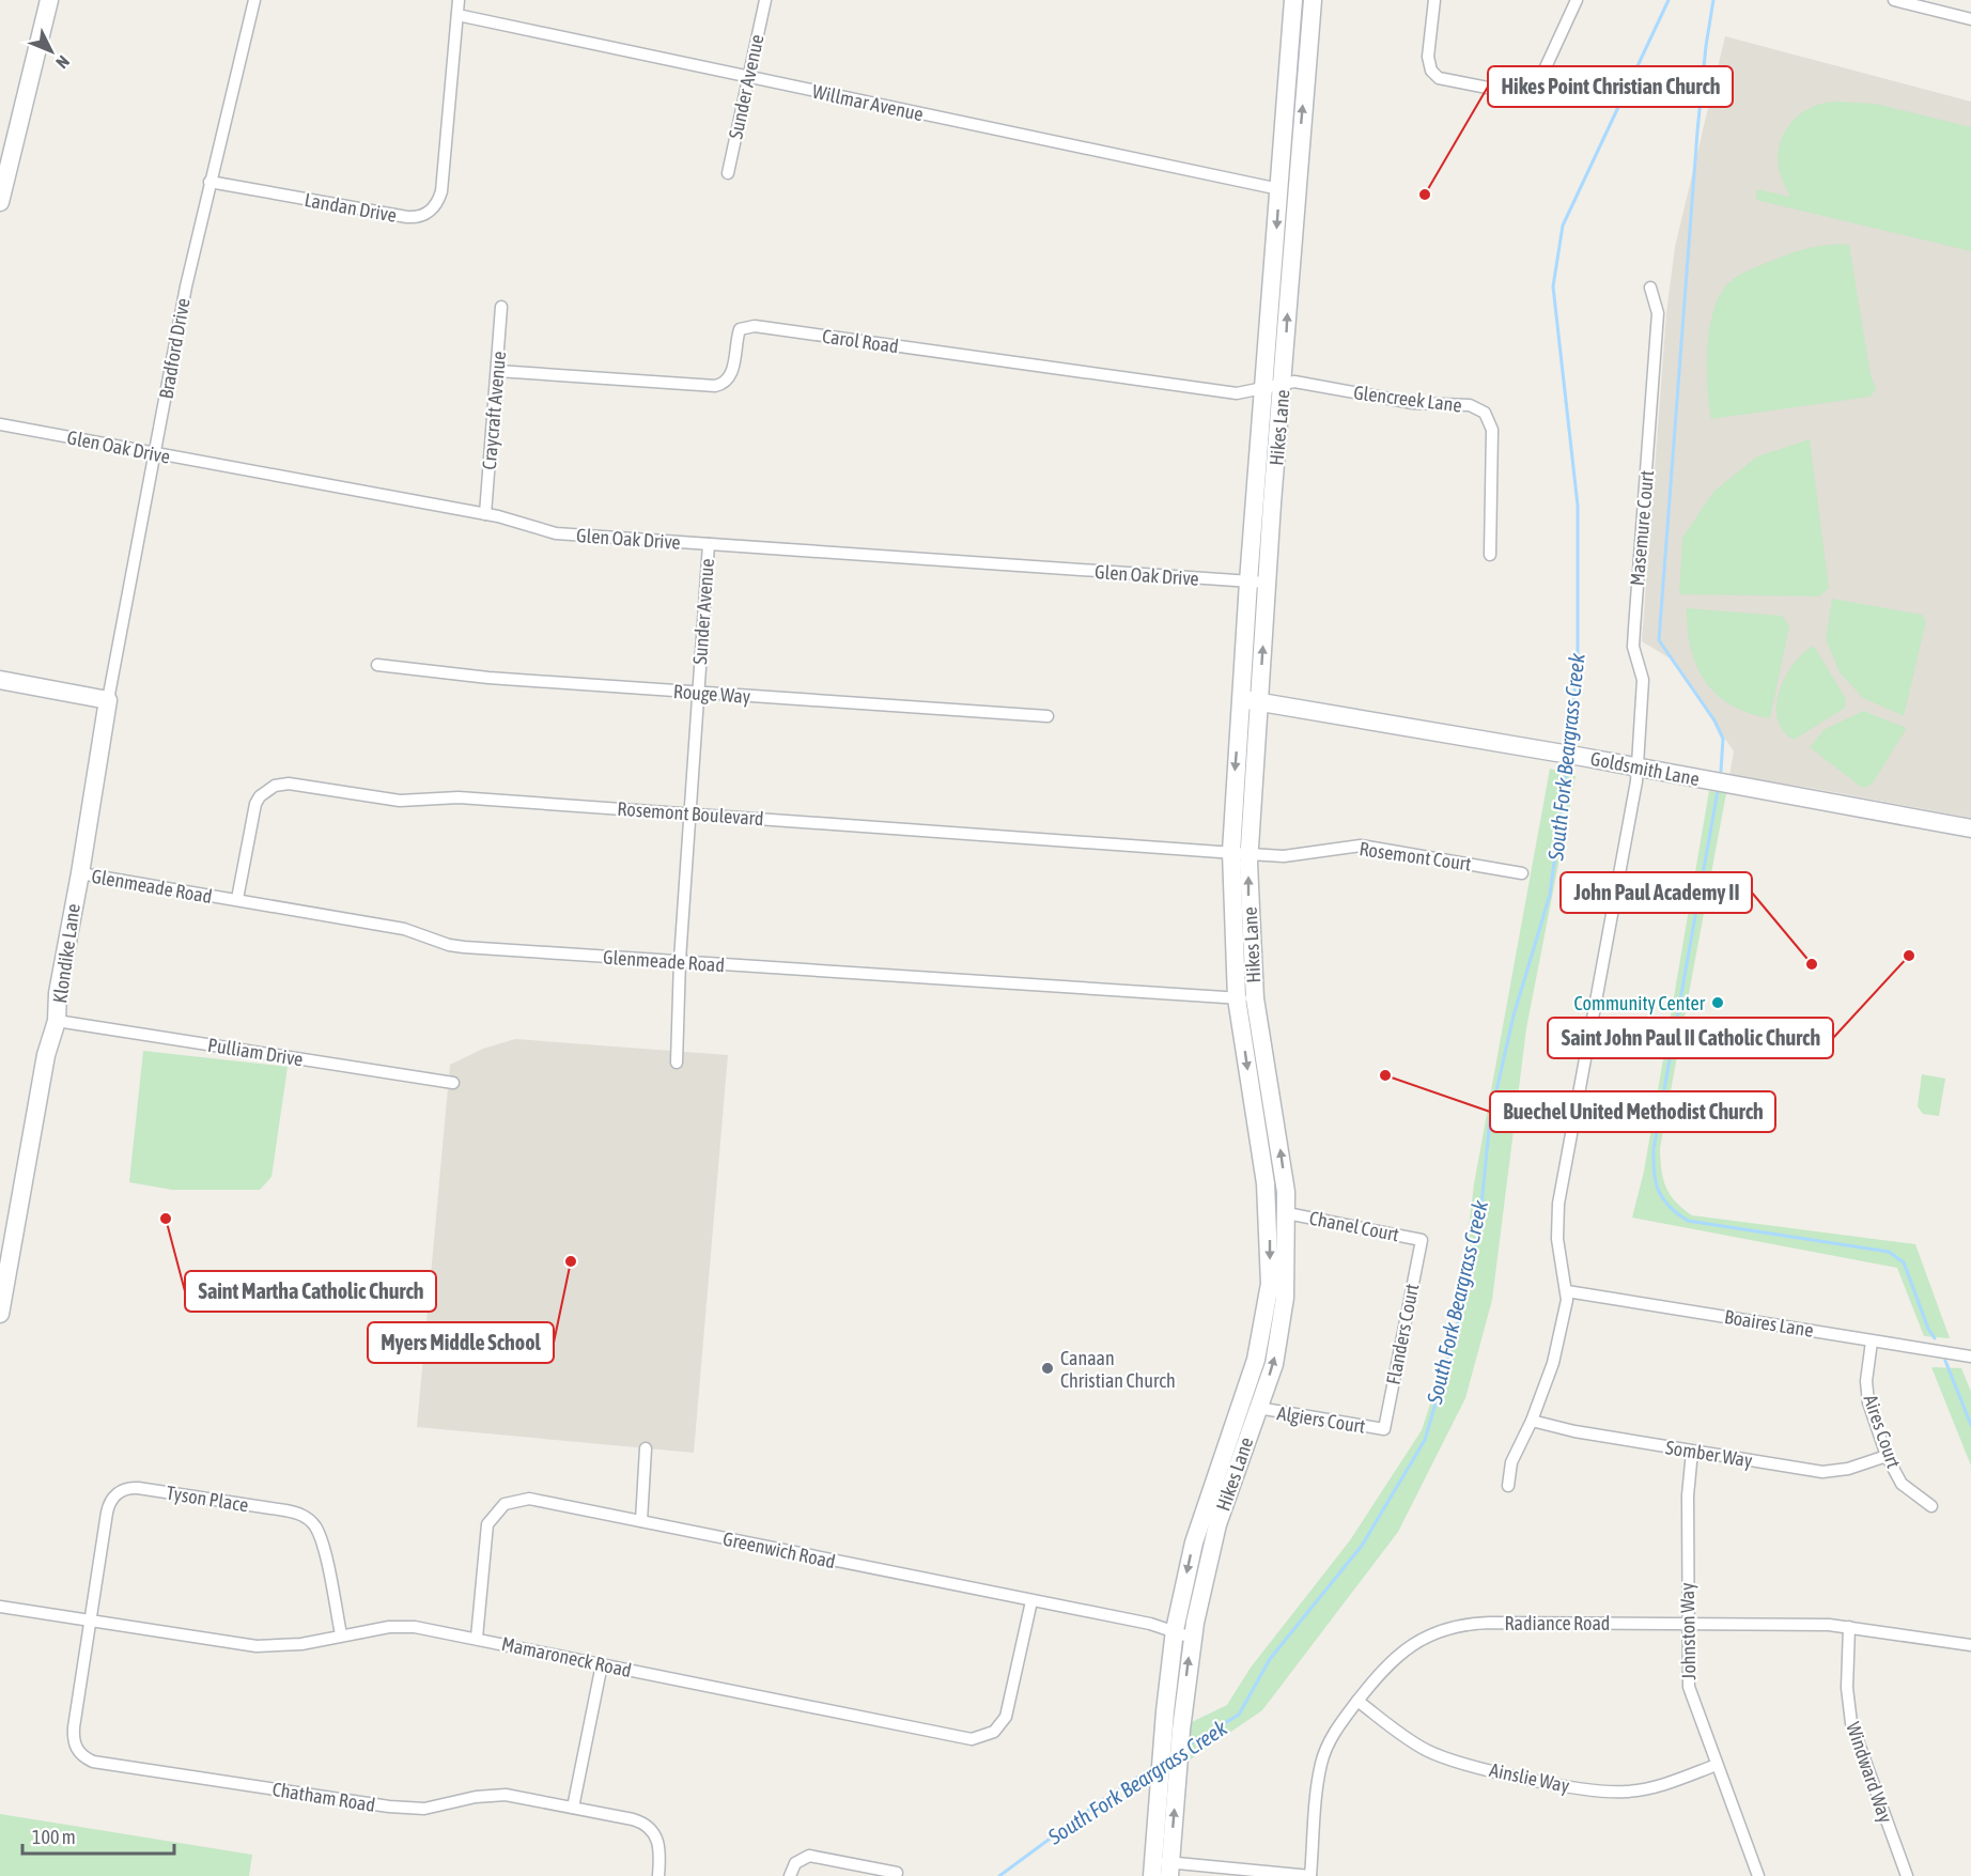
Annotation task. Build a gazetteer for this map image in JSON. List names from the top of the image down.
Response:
{
  "streets": {
    "main road": ["Hikes Lane", "Goldsmith Lane", "Klondike Lane"],
    "street": [
      "Sunder Avenue",
      "Willmar Avenue",
      "Landan Drive",
      "Carol Road",
      "Bradford Drive",
      "Glencreek Lane",
      "Craycraft Avenue",
      "Glen Oak Drive",
      "Masemure Court",
      "Rouge Way",
      "Rosemont Boulevard",
      "Rosemont Court",
      "Glenmeade Road",
      "Pulliam Drive",
      "Chanel Court",
      "Boaires Lane",
      "Flanders Court",
      "Algiers Court",
      "Aires Court",
      "Somber Way",
      "Tyson Place",
      "Greenwich Road",
      "Radiance Road",
      "Johnston Way",
      "Mamaroneck Road",
      "Windward Way",
      "Ainslie Way",
      "Chatham Road"
    ]
  },
  "crossings": [
    ["Sunder Avenue", "Willmar Avenue"],
    ["Sunder Avenue", "Glen Oak Drive"],
    ["Sunder Avenue", "Rouge Way"],
    ["Sunder Avenue", "Rosemont Boulevard"],
    ["Sunder Avenue", "Glenmeade Road"],
    ["Willmar Avenue", "Landan Drive"],
    ["Willmar Avenue", "Hikes Lane"],
    ["Landan Drive", "Bradford Drive"],
    ["Carol Road", "Glencreek Lane"],
    ["Carol Road", "Craycraft Avenue"],
    ["Carol Road", "Hikes Lane"],
    ["Bradford Drive", "Glen Oak Drive"],
    ["Bradford Drive", "Klondike Lane"],
    ["Glencreek Lane", "Hikes Lane"],
    ["Craycraft Avenue", "Glen Oak Drive"],
    ["Hikes Lane", "Glen Oak Drive"],
    ["Hikes Lane", "Goldsmith Lane"],
    ["Hikes Lane", "Rosemont Boulevard"],
    ["Hikes Lane", "Rosemont Court"],
    ["Hikes Lane", "Glenmeade Road"],
    ["Hikes Lane", "Chanel Court"],
    ["Hikes Lane", "Algiers Court"],
    ["Hikes Lane", "Greenwich Road"],
    ["Masemure Court", "Goldsmith Lane"],
    ["Masemure Court", "Boaires Lane"],
    ["Rosemont Boulevard", "Rosemont Court"],
    ["Rosemont Boulevard", "Glenmeade Road"],
    ["Glenmeade Road", "Klondike Lane"],
    ["Klondike Lane", "Pulliam Drive"],
    ["Chanel Court", "Flanders Court"],
    ["Boaires Lane", "Aires Court"],
    ["Flanders Court", "Algiers Court"],
    ["Aires Court", "Somber Way"],
    ["Somber Way", "Johnston Way"],
    ["Tyson Place", "Mamaroneck Road"],
    ["Tyson Place", "Chatham Road"],
    ["Greenwich Road", "Mamaroneck Road"],
    ["Radiance Road", "Johnston Way"],
    ["Radiance Road", "Windward Way"],
    ["Radiance Road", "Ainslie Way"],
    ["Johnston Way", "Ainslie Way"],
    ["Mamaroneck Road", "Chatham Road"]
  ],
  "water": ["South Fork Beargrass Creek"],
  "places": [
    "Hikes Point Christian Church",
    "Saint John Paul II Catholic Church",
    "John Paul Academy II",
    "Community Center",
    "Buechel United Methodist Church",
    "Saint Martha Catholic Church",
    "Myers Middle School",
    "Canaan Christian Church"
  ],
  "scale_bar": "100 m",
  "north": "bottom right"
}
